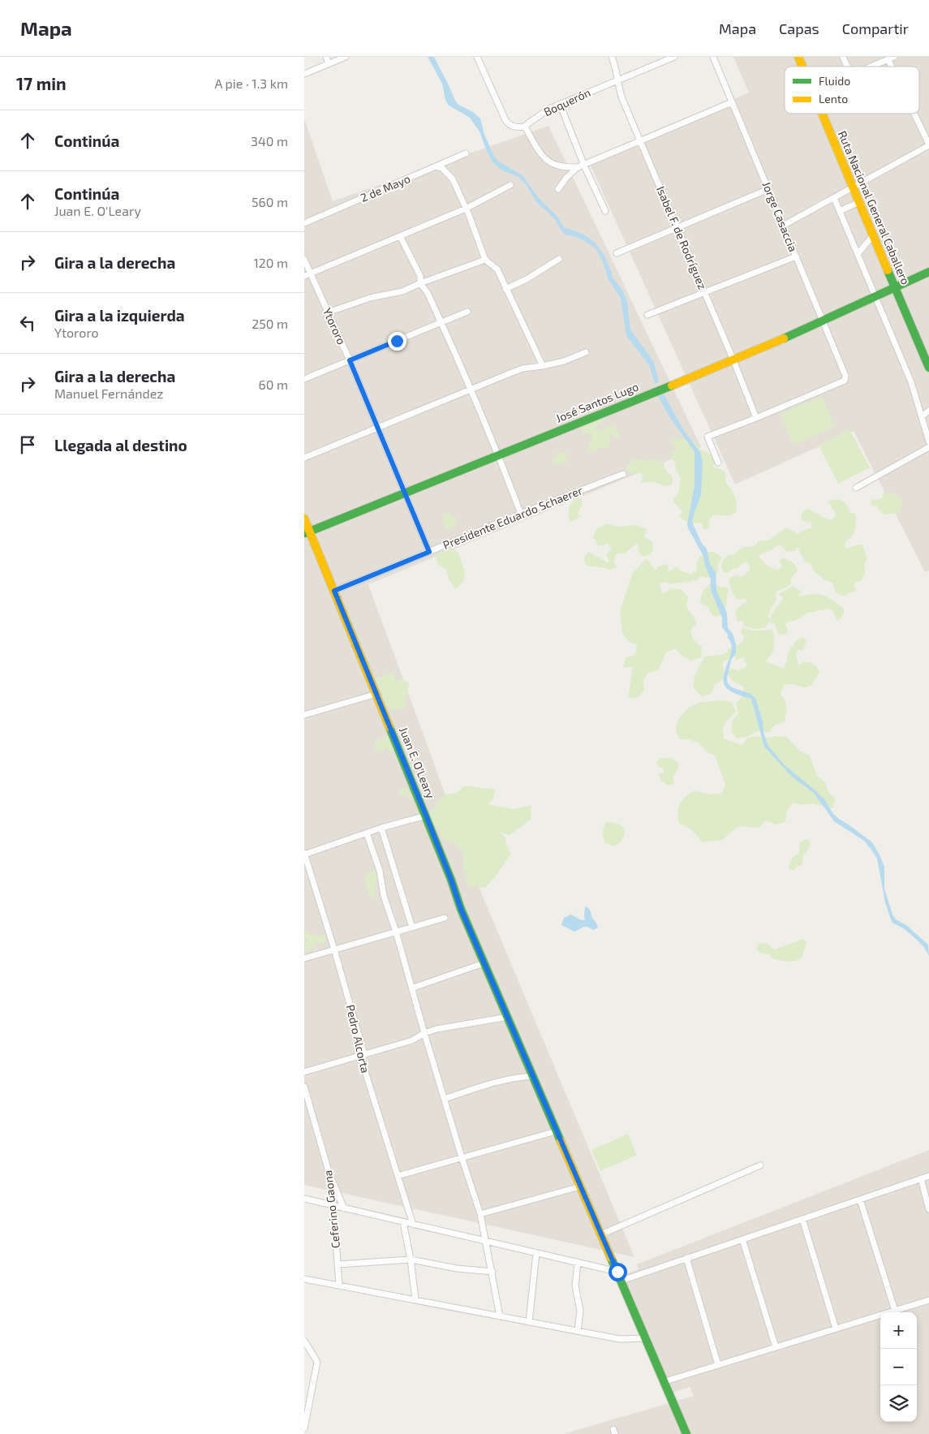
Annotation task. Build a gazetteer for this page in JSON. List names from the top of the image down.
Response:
{
  "streets": {
    "main road": ["Ruta Nacional General Caballero", "José Santos Lugo", "Juan E. O'Leary"],
    "street": [
      "Boquerón",
      "2 de Mayo",
      "Jorge Casaccia",
      "Isabel F. de Rodríguez",
      "Ytororo",
      "Presidente Eduardo Schaerer",
      "Pedro Alcorta",
      "Ceferino Gaona"
    ]
  },
  "crossings": [
    ["Boquerón", "Isabel F. de Rodríguez"],
    ["Ruta Nacional General Caballero", "José Santos Lugo"],
    ["Jorge Casaccia", "Isabel F. de Rodríguez"],
    ["Jorge Casaccia", "José Santos Lugo"],
    ["Isabel F. de Rodríguez", "José Santos Lugo"],
    ["Ytororo", "José Santos Lugo"],
    ["Ytororo", "Presidente Eduardo Schaerer"],
    ["José Santos Lugo", "Juan E. O'Leary"],
    ["Presidente Eduardo Schaerer", "Juan E. O'Leary"]
  ],
  "legend": ["Fluido", "Lento"],
  "page": {
    "header": "Mapa",
    "nav": ["Mapa", "Capas", "Compartir"],
    "heading": ["17 min", "A pie · 1.3 km"],
    "list": [
      ["Continúa", "340 m"],
      ["Continúa", "Juan E. O'Leary", "560 m"],
      ["Gira a la derecha", "120 m"],
      ["Gira a la izquierda", "Ytororo", "250 m"],
      ["Gira a la derecha", "Manuel Fernández", "60 m"],
      "Llegada al destino"
    ],
    "map_buttons": ["+", "−"]
  }
}
